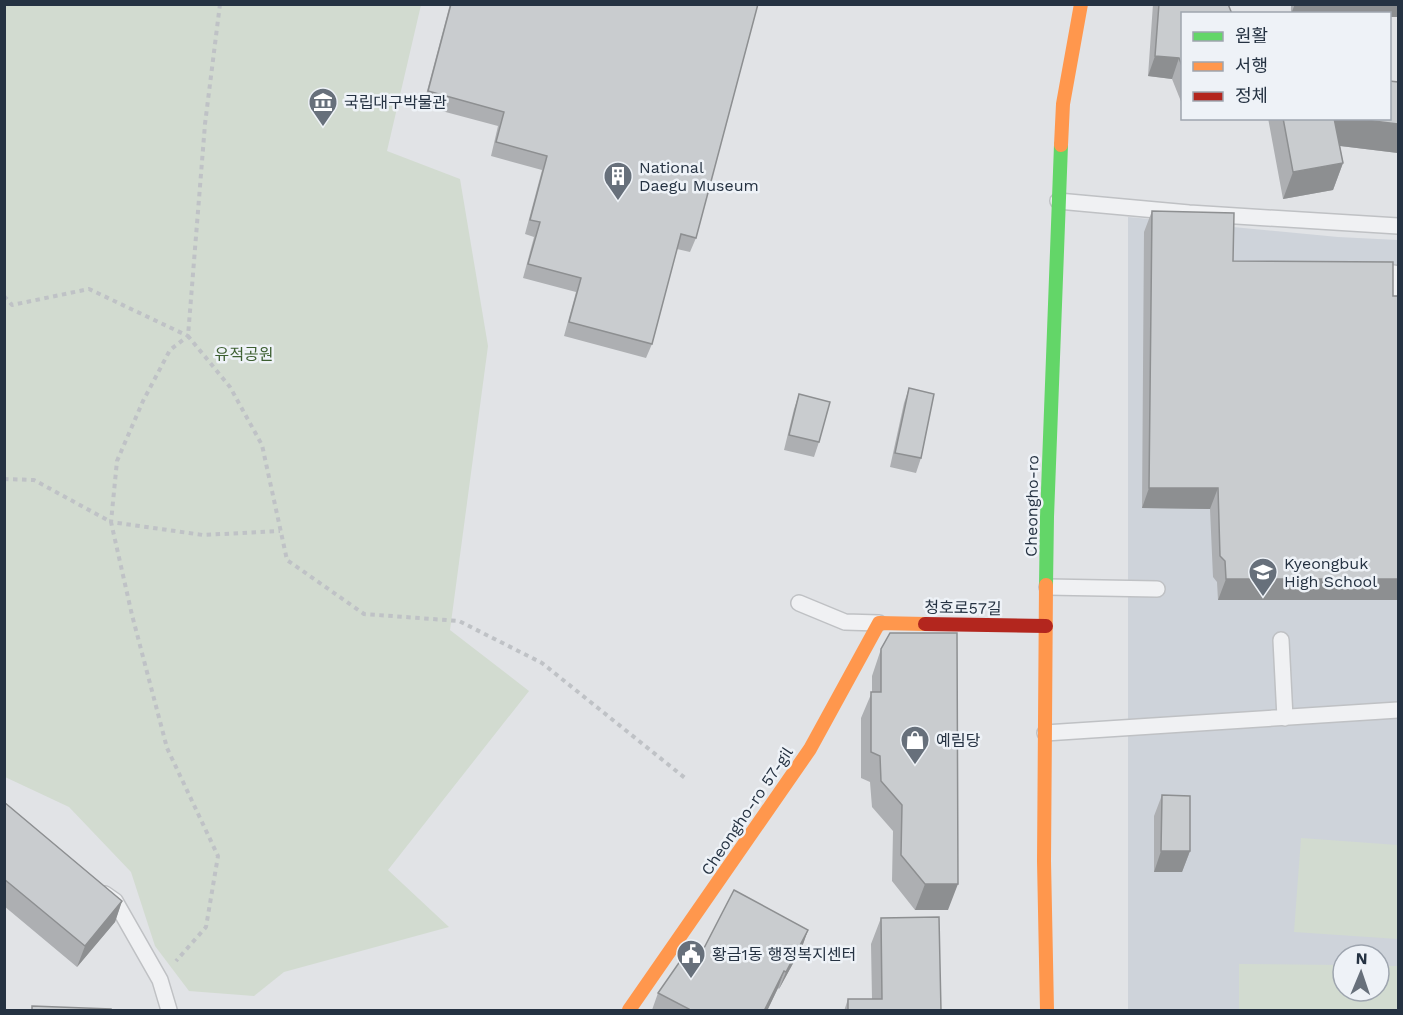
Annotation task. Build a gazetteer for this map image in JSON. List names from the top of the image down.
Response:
{
  "streets": {
    "main road": ["Cheongho-ro", "청호로57길", "Cheongho-ro 57-gil"]
  },
  "crossings": [
    ["Cheongho-ro", "청호로57길"],
    ["청호로57길", "Cheongho-ro 57-gil"]
  ],
  "parks": ["유적공원"],
  "places": {
    "museum": ["국립대구박물관"],
    "building": ["National Daegu Museum"],
    "school or university": ["Kyeongbuk High School"],
    "shop": ["예림당"],
    "public building": ["황금1동 행정복지센터"]
  },
  "legend": ["원활", "서행", "정체"],
  "north": "top"
}
